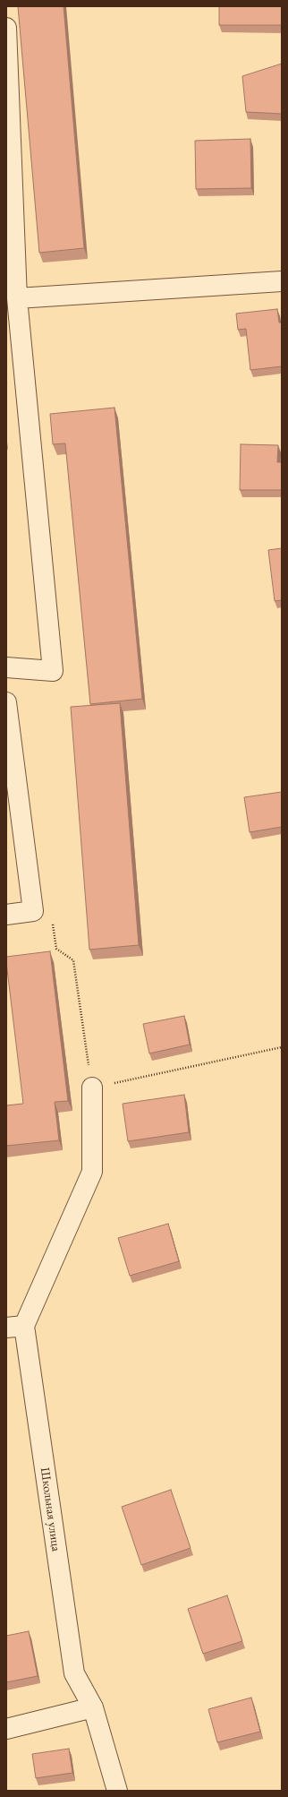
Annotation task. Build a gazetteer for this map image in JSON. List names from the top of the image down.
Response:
{
  "streets": {
    "street": ["Школьная улица"]
  }
}
